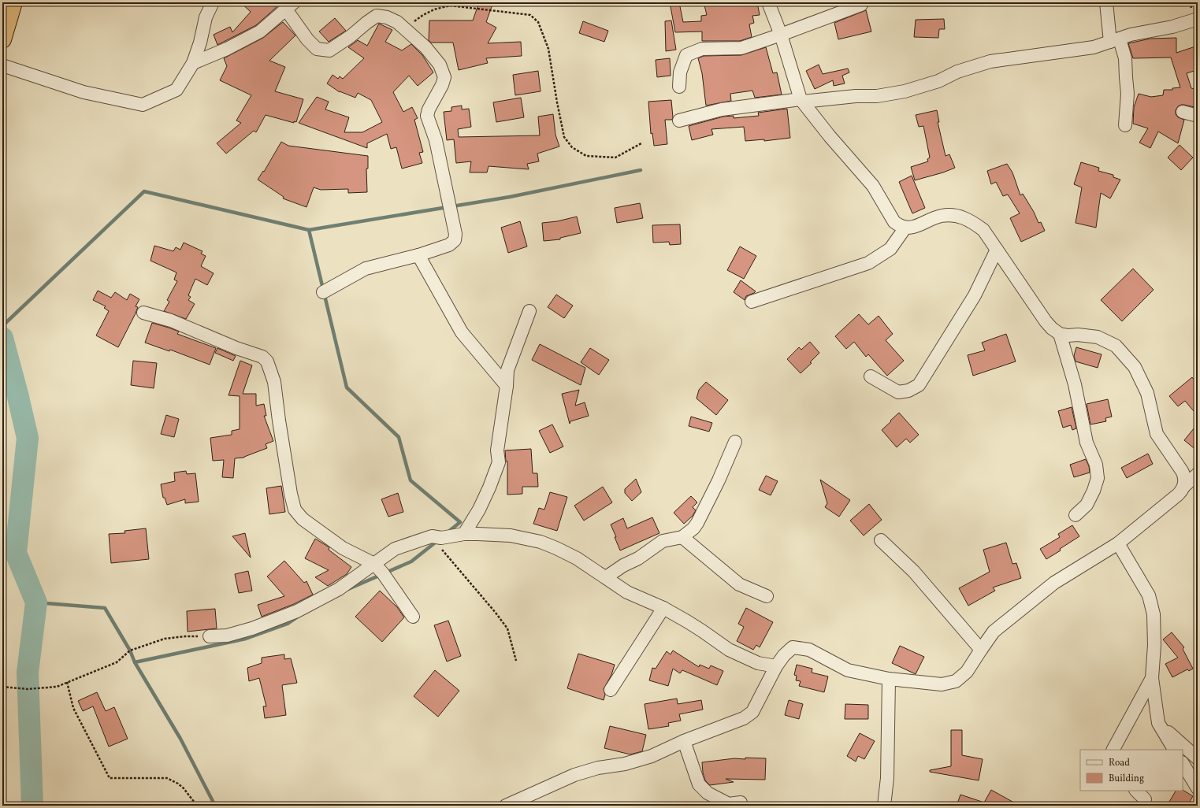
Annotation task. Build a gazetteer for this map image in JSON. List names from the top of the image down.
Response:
{
  "legend": ["Road", "Building"]
}
